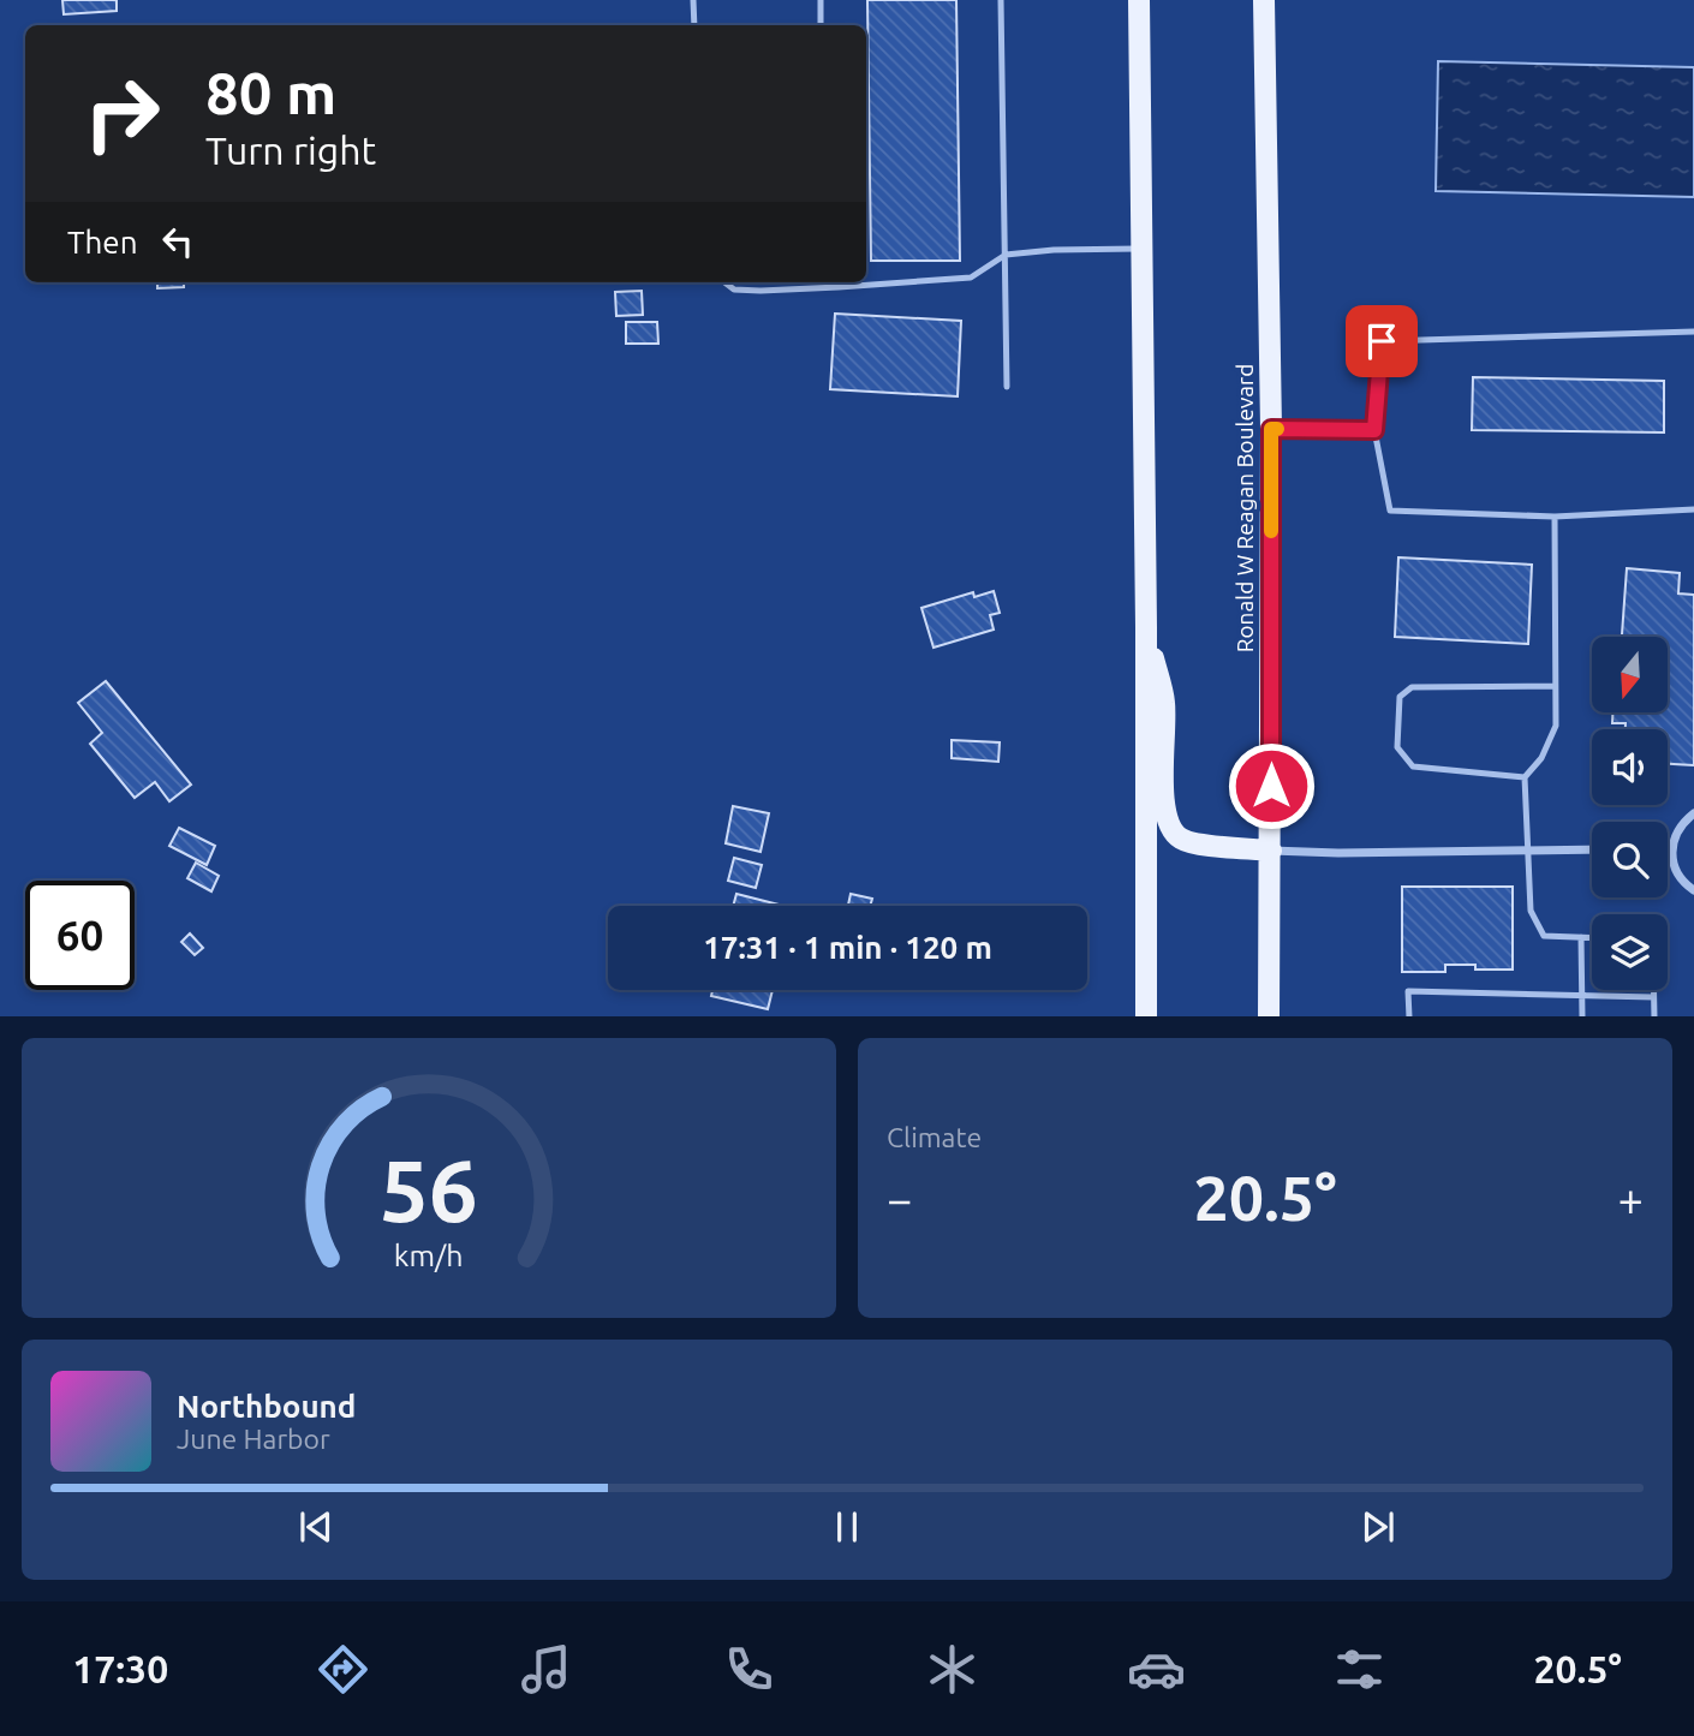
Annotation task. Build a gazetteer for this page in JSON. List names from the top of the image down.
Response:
{
  "streets": {
    "main road": ["Ronald W Reagan Boulevard"]
  },
  "north": "bottom",
  "page": {
    "turn": ["80 m", "Turn right"],
    "then": "Then",
    "limit": "60",
    "trip": "17:31 · 1 min · 120 m",
    "tile": "Climate",
    "heat": ["−", "20.5°", "+"],
    "song": ["Northbound", "June Harbor"],
    "tabs": ["17:30", "20.5°"],
    "gauge": ["56", "km/h"]
  }
}
